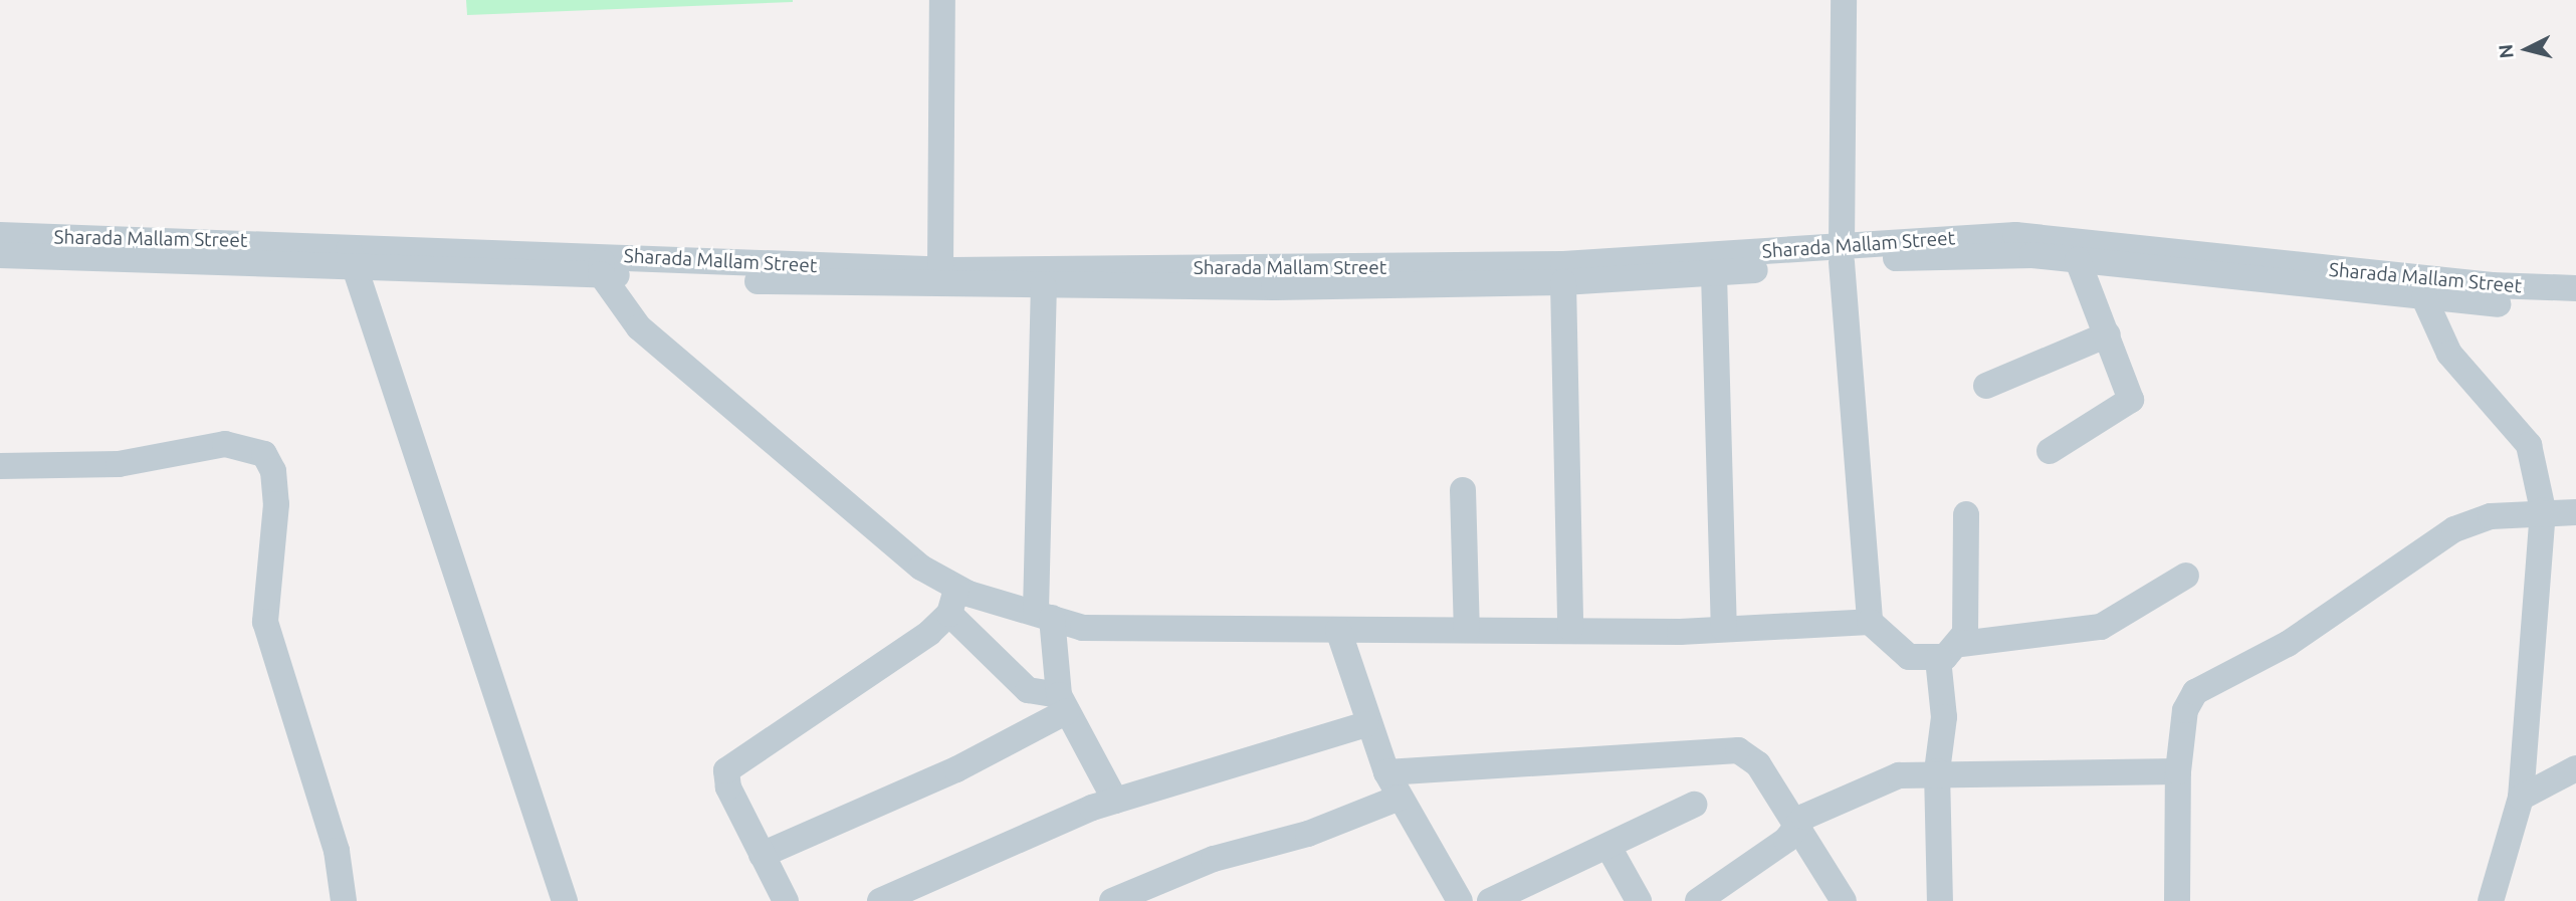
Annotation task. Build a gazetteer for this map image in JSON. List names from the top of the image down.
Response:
{
  "streets": {
    "street": ["Sharada Mallam Street"]
  },
  "north": "left"
}
